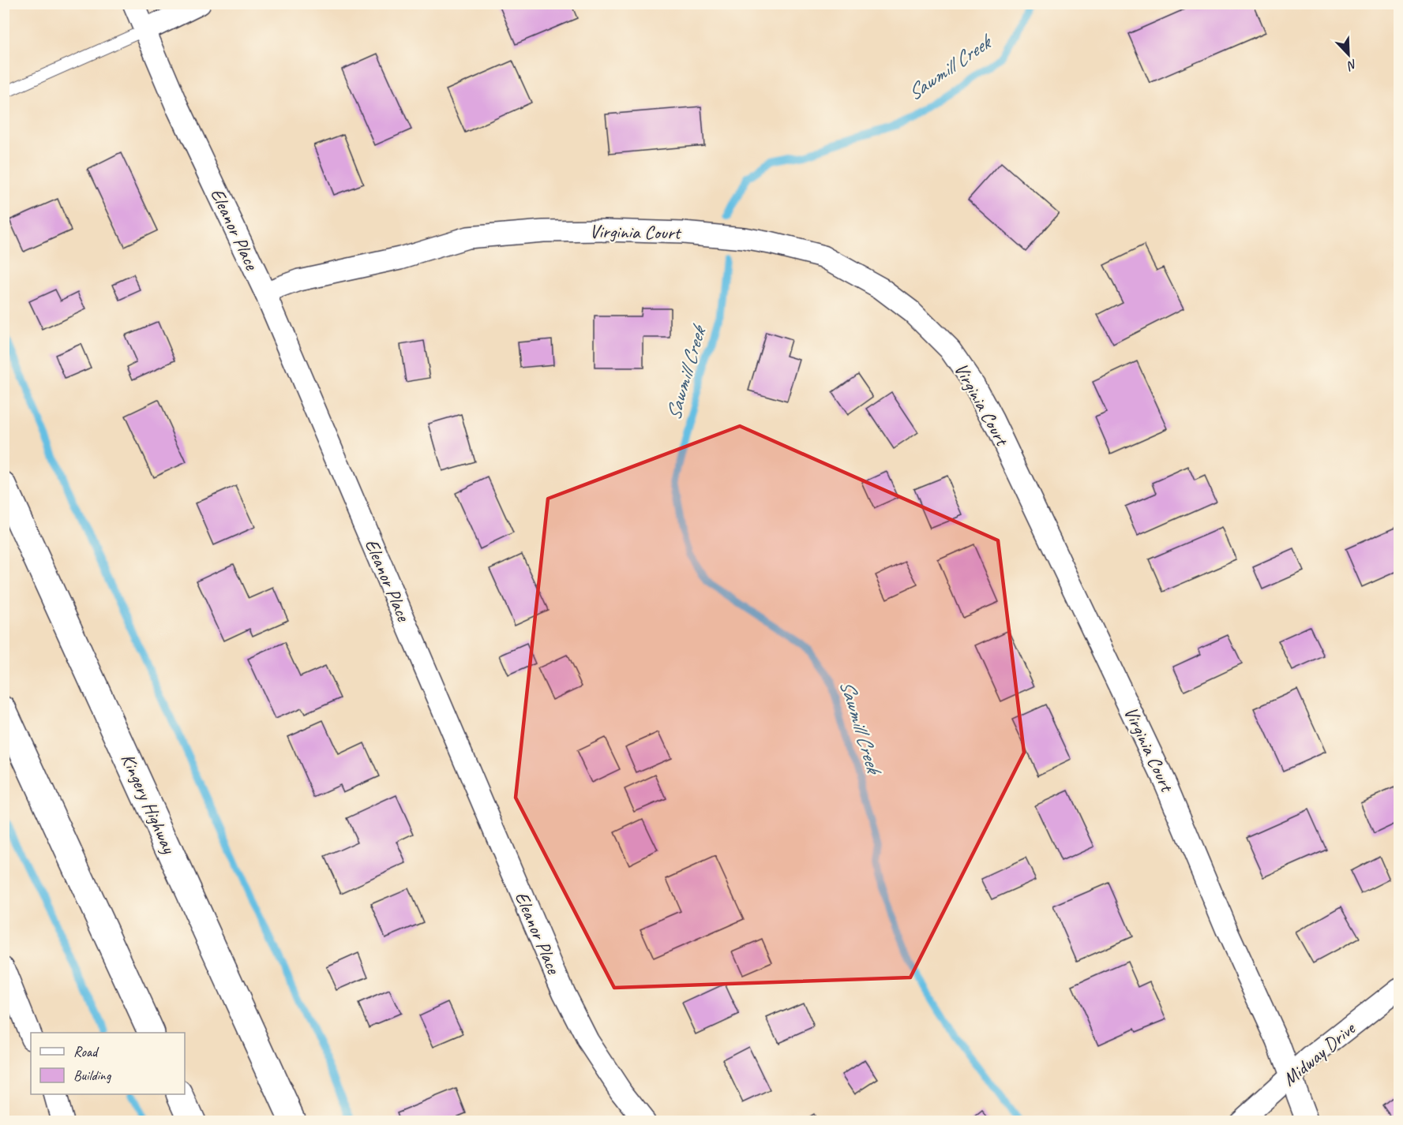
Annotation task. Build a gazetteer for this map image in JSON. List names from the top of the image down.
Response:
{
  "streets": {
    "highway": ["Kingery Highway"],
    "street": ["Eleanor Place", "Virginia Court", "Midway Drive"]
  },
  "crossings": [
    ["Eleanor Place", "Virginia Court"],
    ["Virginia Court", "Midway Drive"]
  ],
  "water": ["Sawmill Creek"],
  "legend": ["Road", "Building"],
  "north": "bottom right"
}
